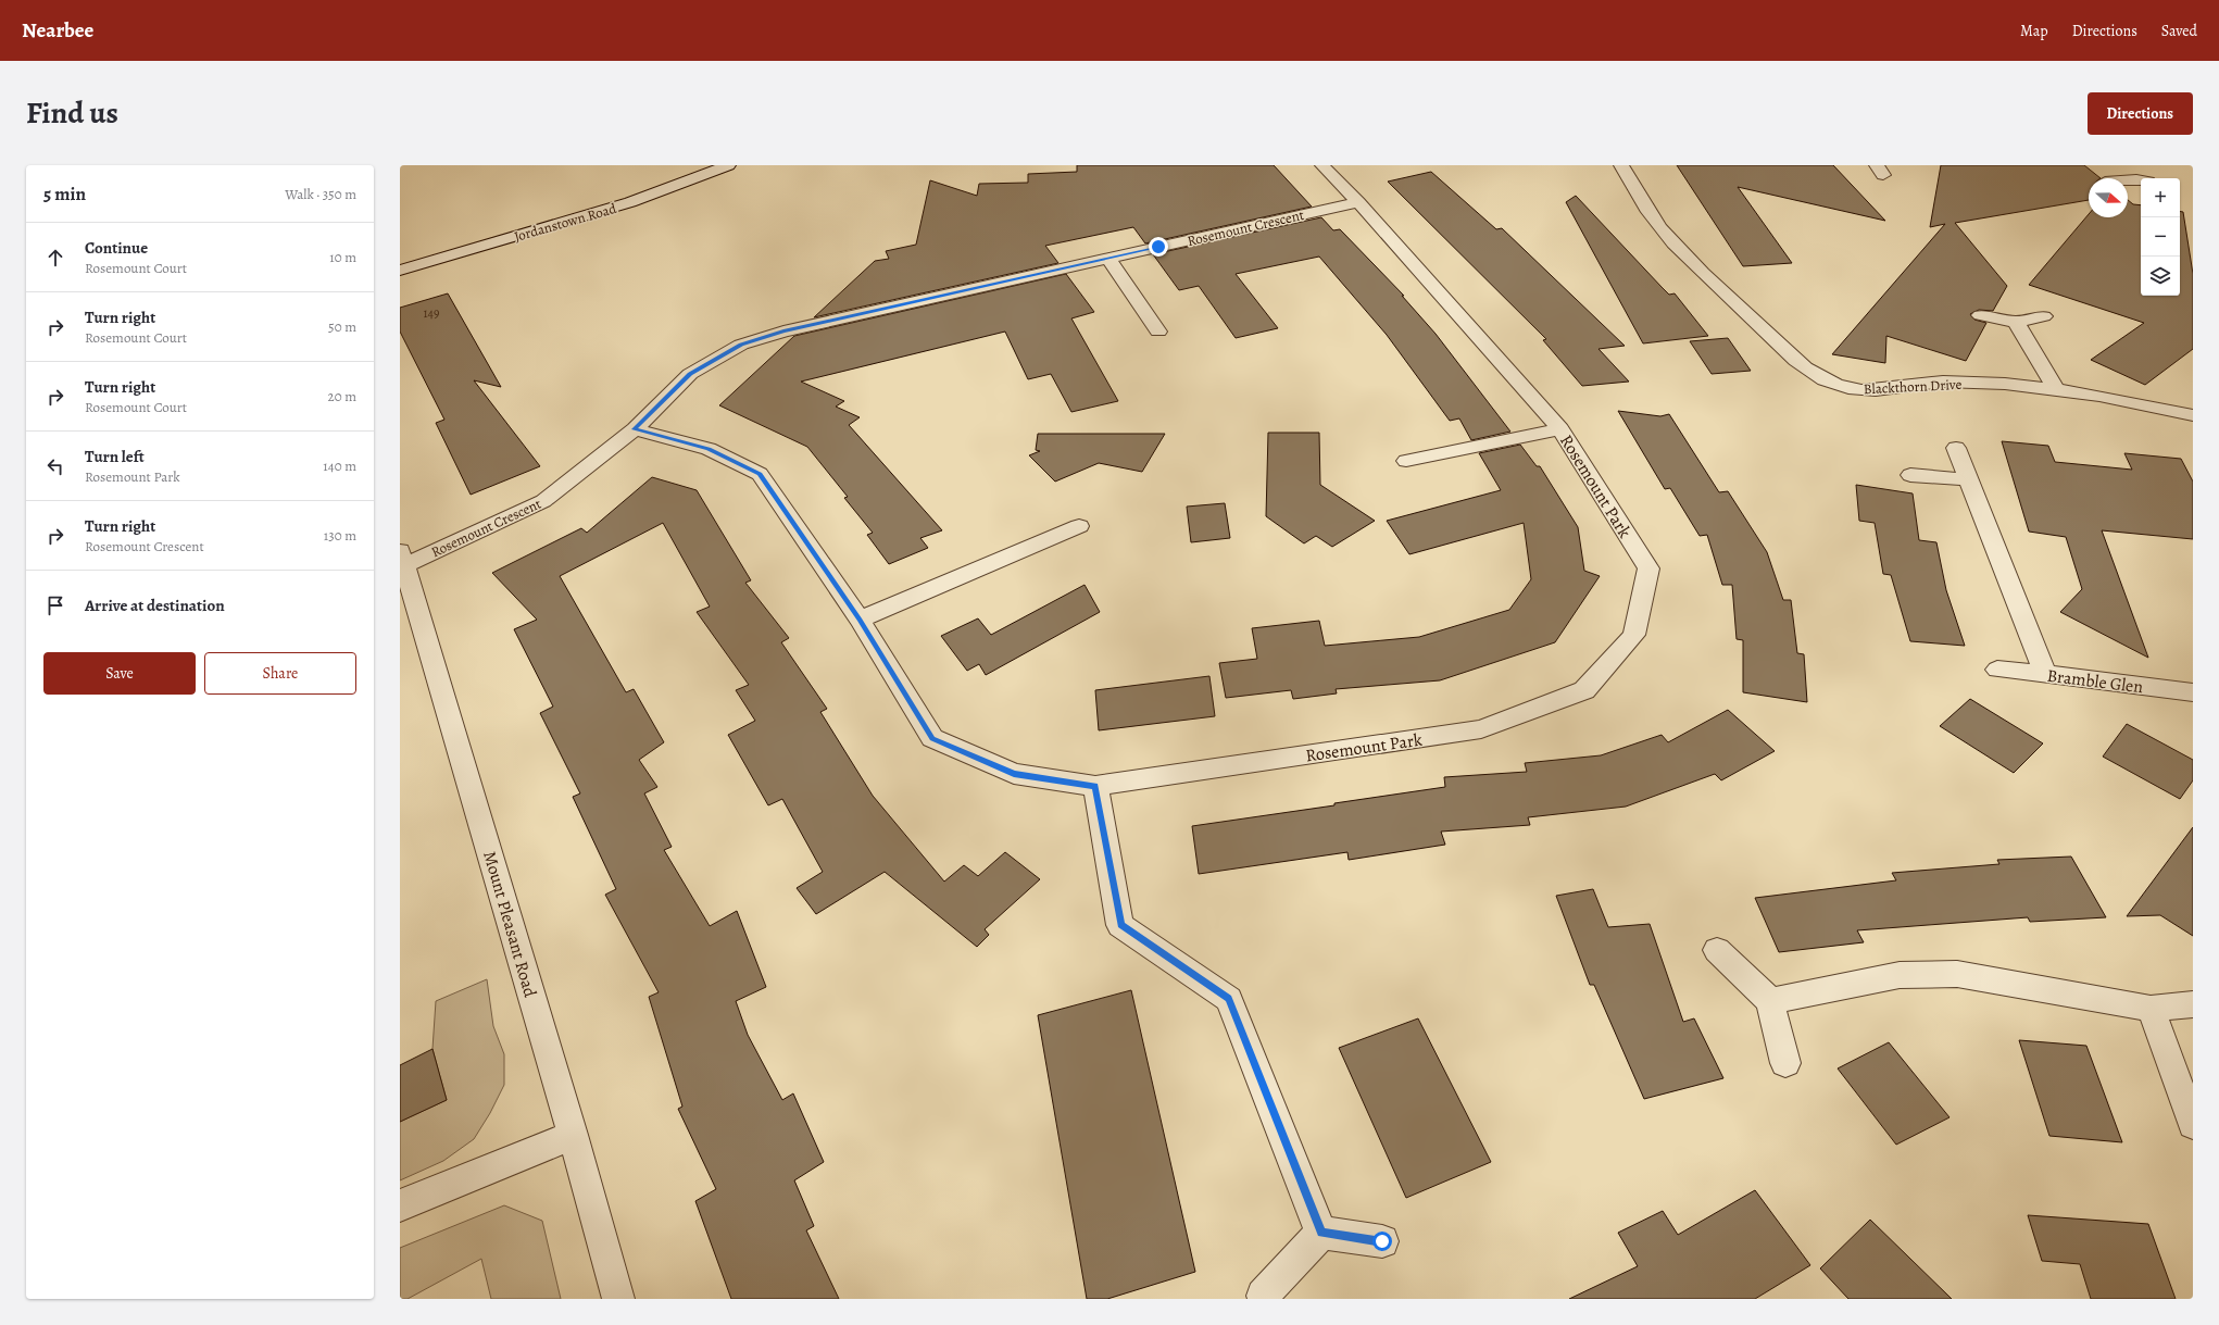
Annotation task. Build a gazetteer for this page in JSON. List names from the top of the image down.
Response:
{
  "streets": {
    "street": [
      "Jordanstown Road",
      "Rosemount Crescent",
      "Blackthorn Drive",
      "Rosemount Park",
      "Bramble Glen",
      "Mount Pleasant Road"
    ]
  },
  "crossings": [
    ["Rosemount Crescent", "Rosemount Park"],
    ["Rosemount Crescent", "Mount Pleasant Road"]
  ],
  "house_numbers": ["149"],
  "north": "right",
  "page": {
    "header": "Nearbee",
    "nav": ["Map", "Directions", "Saved"],
    "title": "Find us",
    "buttons": [
      "Directions",
      ["Save", "Share"]
    ],
    "heading": ["5 min", "Walk · 350 m"],
    "map_buttons": ["+", "−"],
    "list": [
      ["Continue", "Rosemount Court", "10 m"],
      ["Turn right", "Rosemount Court", "50 m"],
      ["Turn right", "Rosemount Court", "20 m"],
      ["Turn left", "Rosemount Park", "140 m"],
      ["Turn right", "Rosemount Crescent", "130 m"],
      "Arrive at destination"
    ]
  }
}
